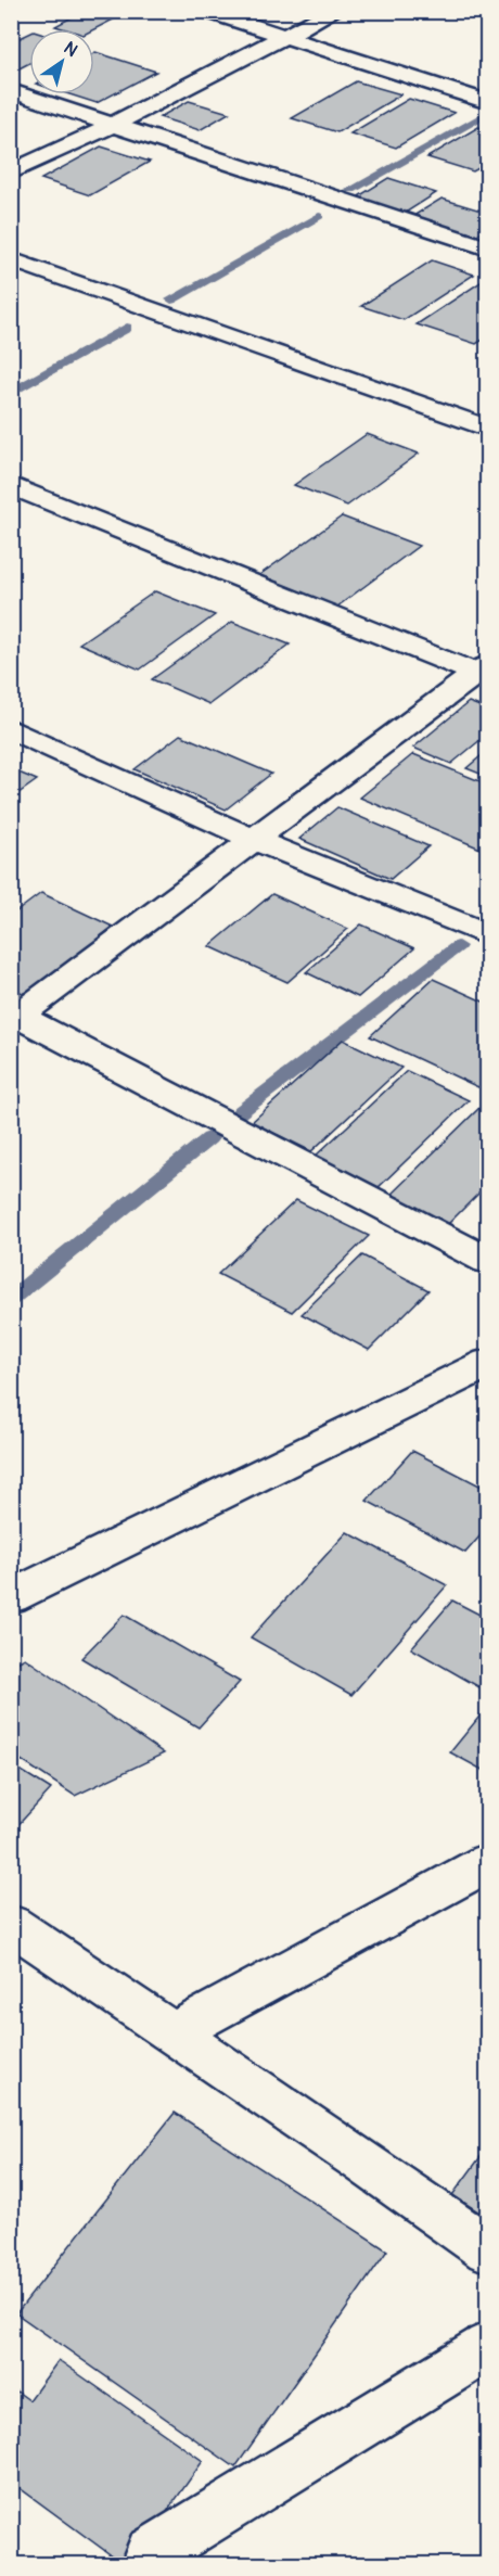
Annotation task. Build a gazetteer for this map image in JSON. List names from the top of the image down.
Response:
{
  "north": "top right"
}
